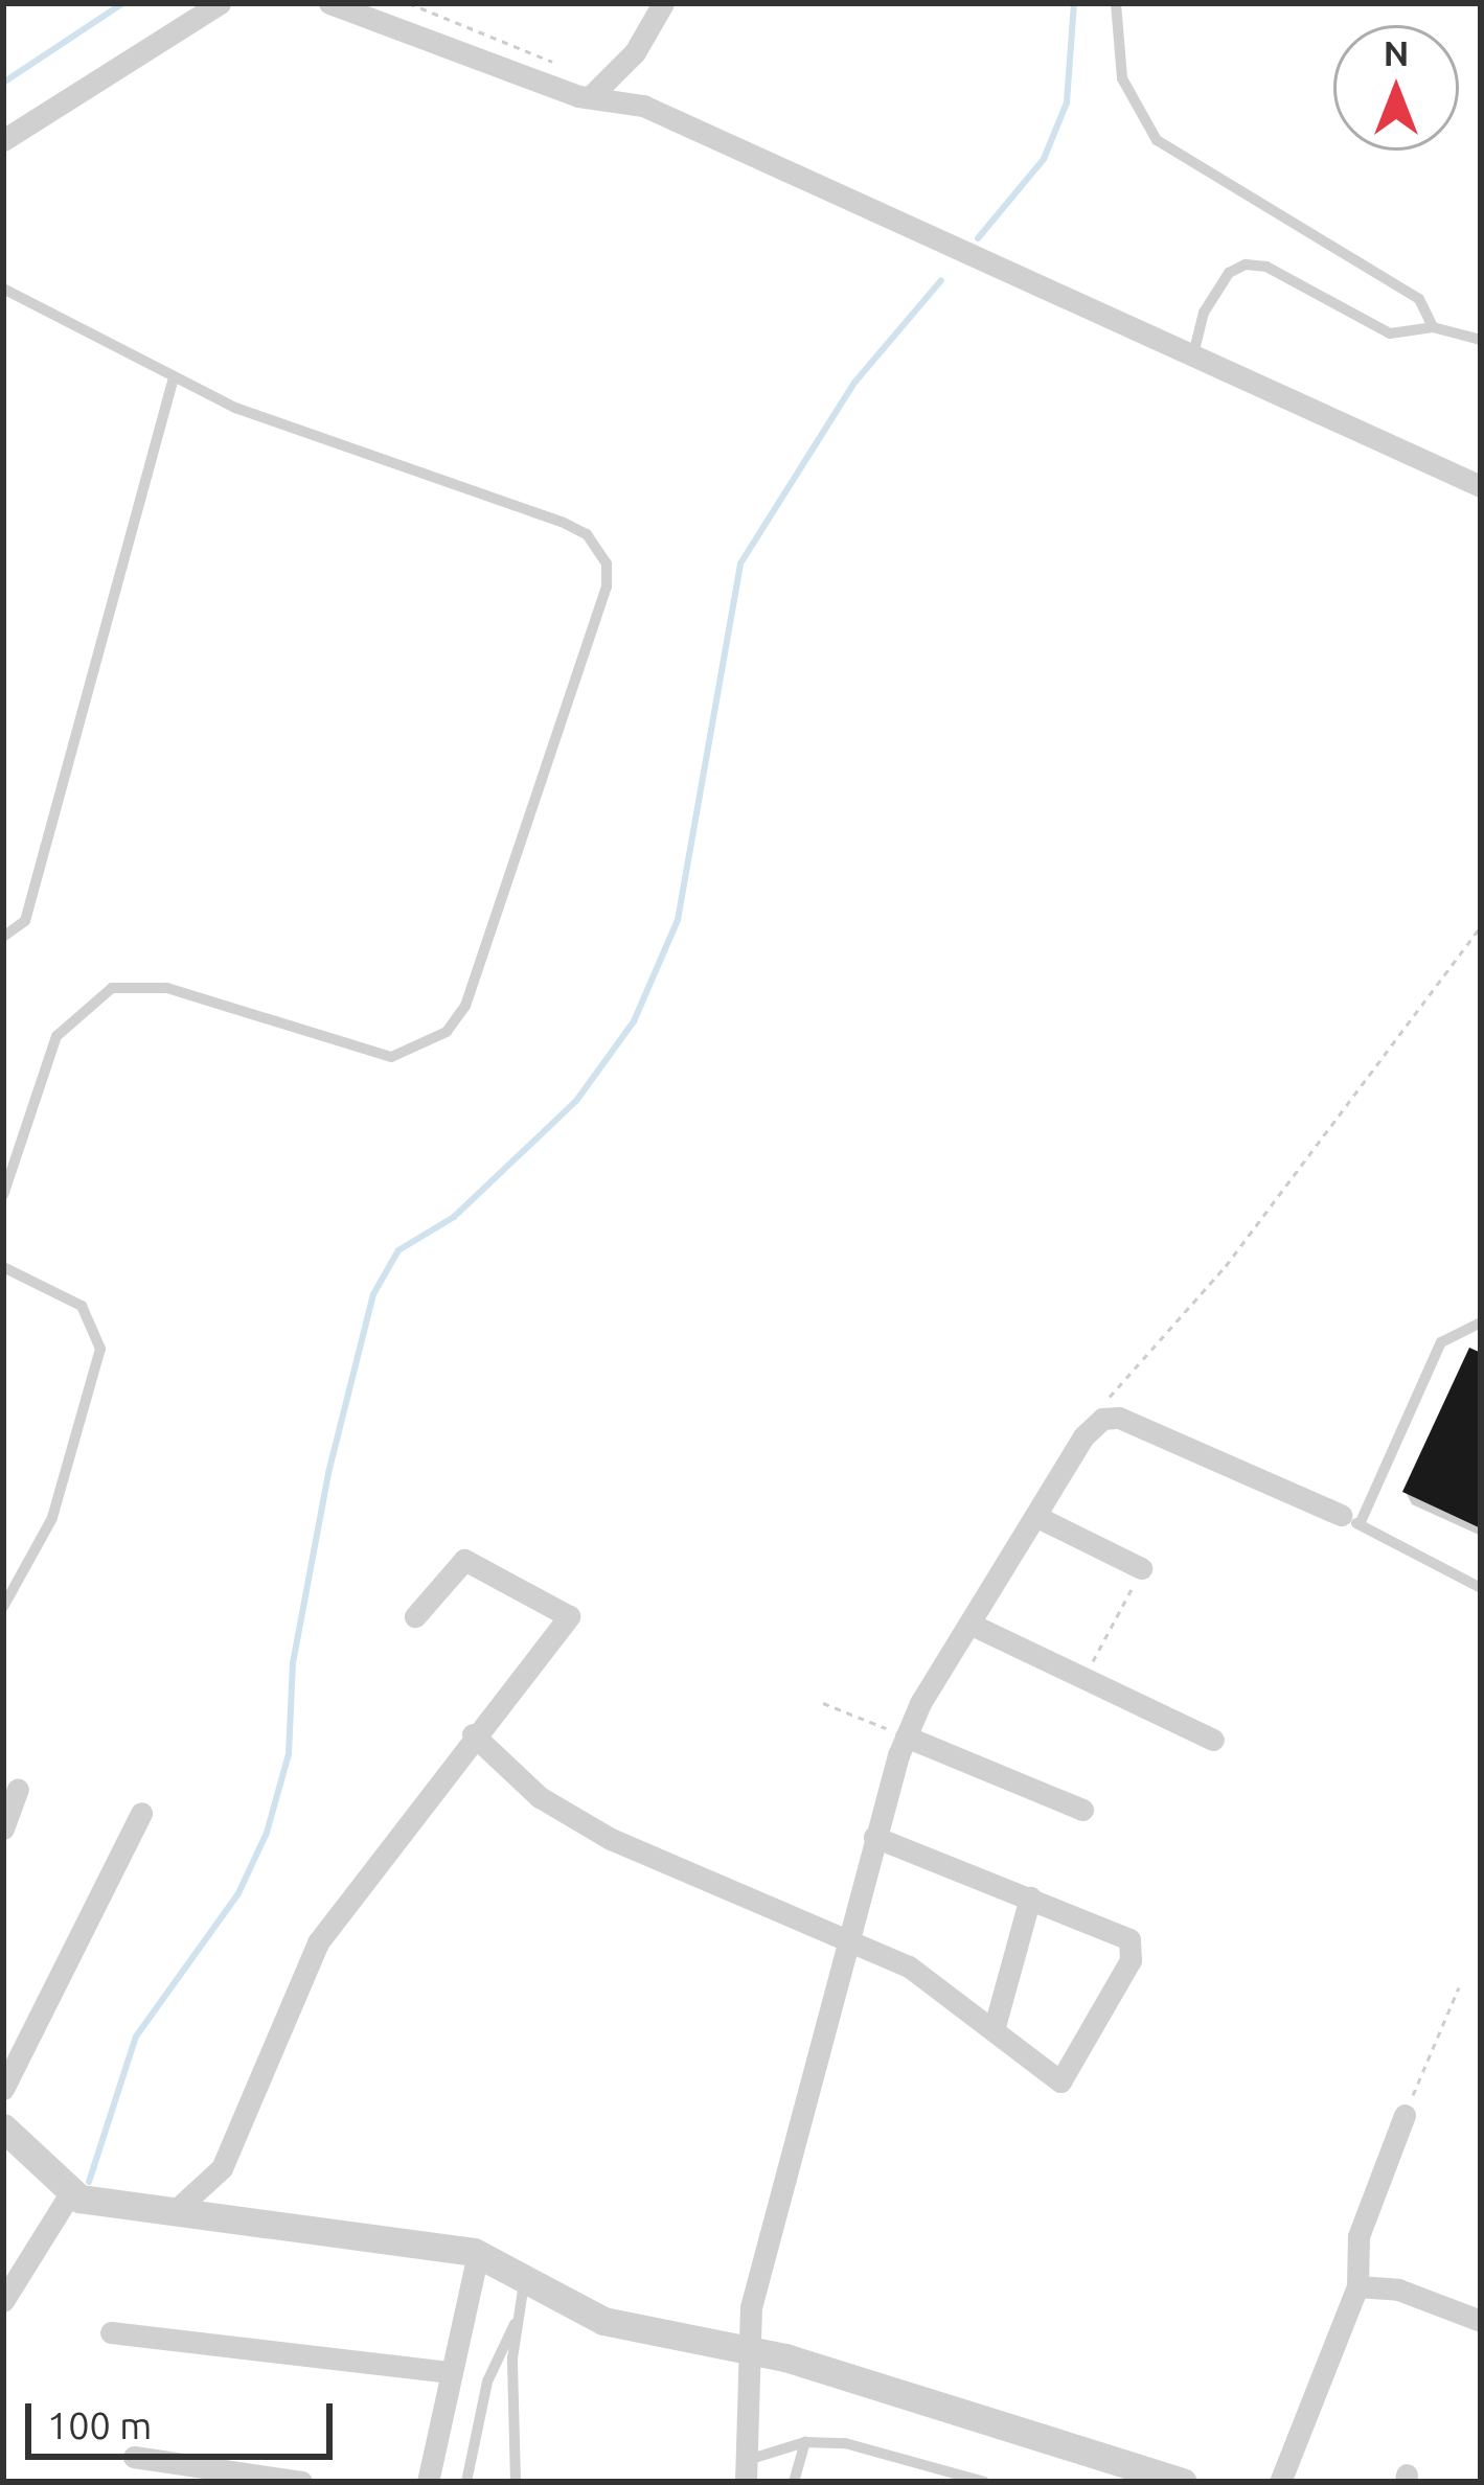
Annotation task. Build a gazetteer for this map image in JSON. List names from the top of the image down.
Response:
{
  "scale_bar": "100 m",
  "north": "top"
}
